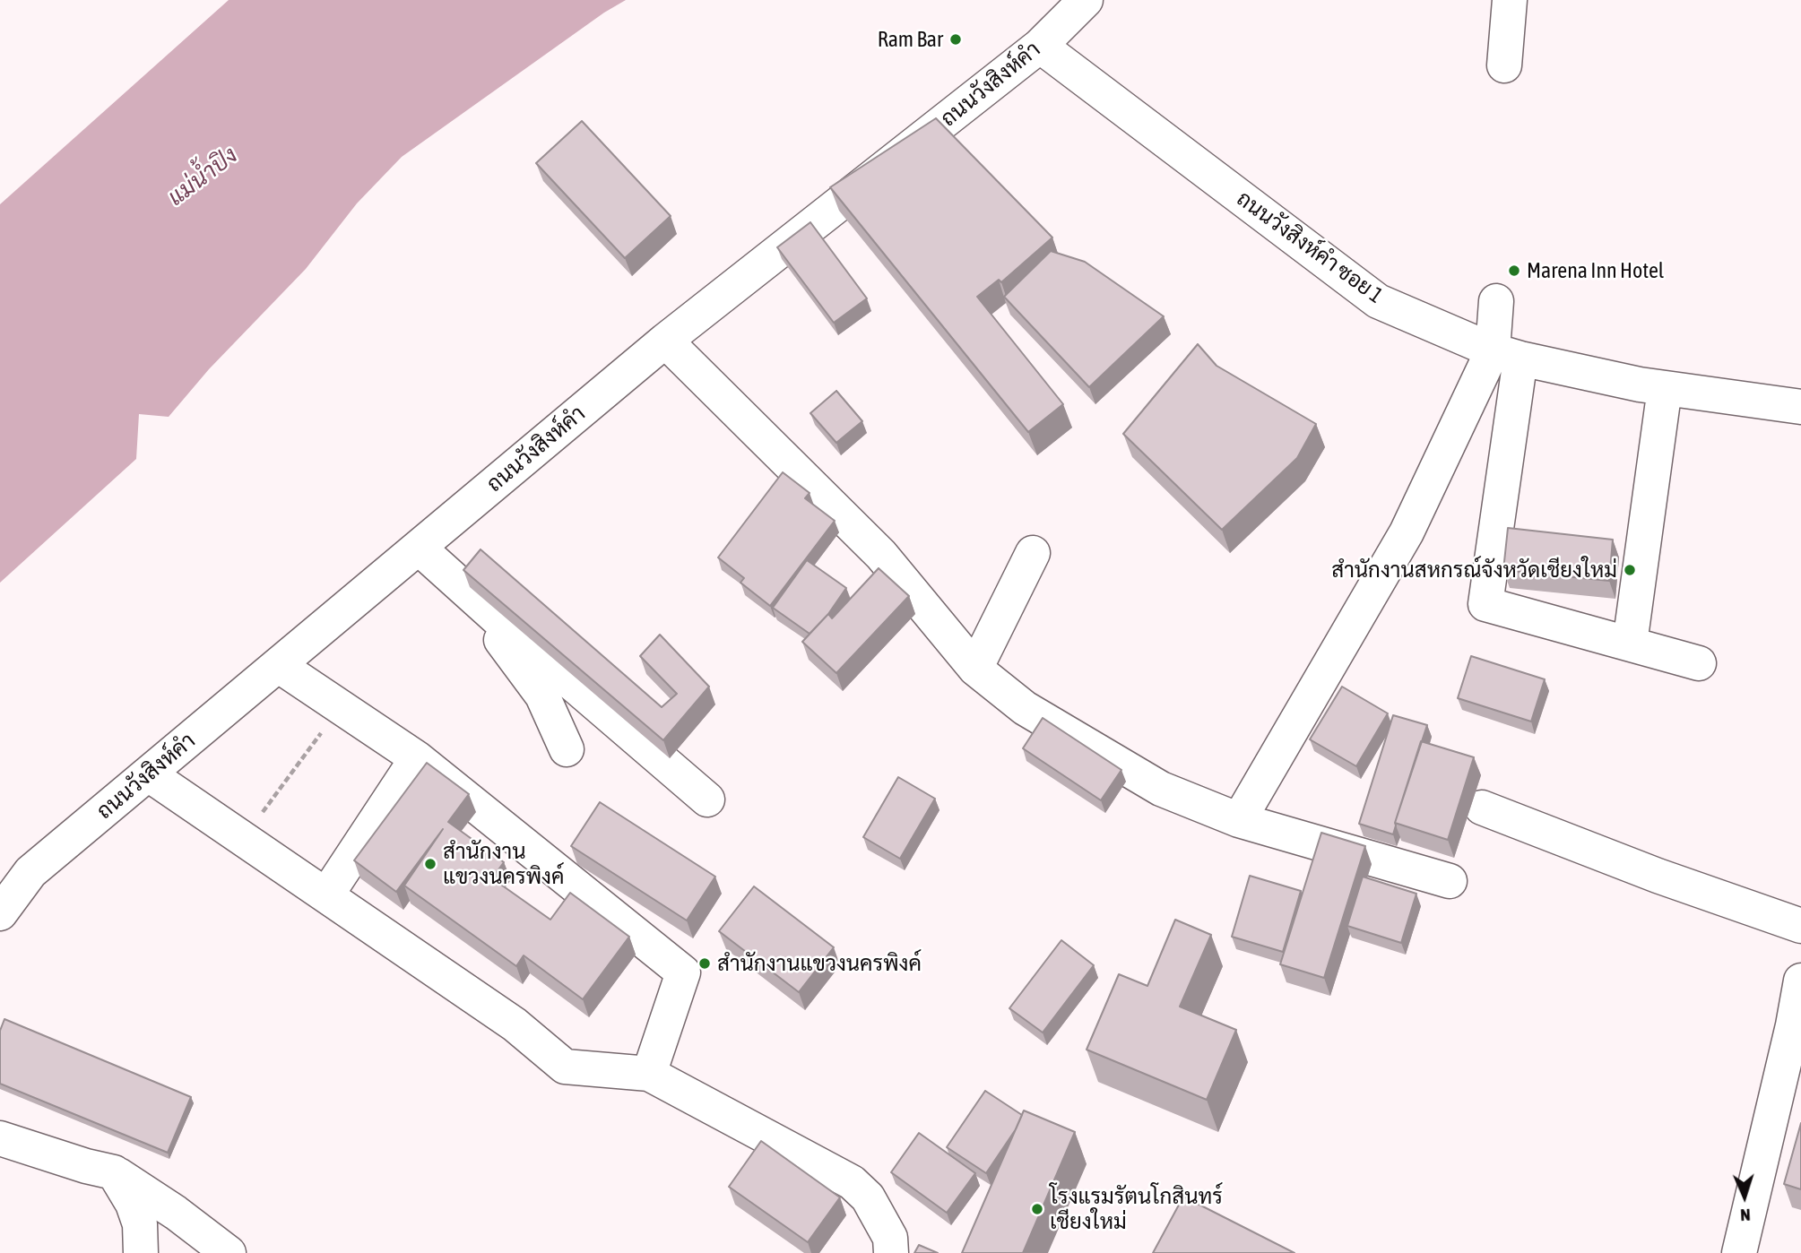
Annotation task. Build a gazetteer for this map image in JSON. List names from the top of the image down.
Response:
{
  "streets": {
    "street": ["ถนนวังสิงห์คำ", "ถนนวังสิงห์คำ ซอย 1"]
  },
  "crossings": [
    ["ถนนวังสิงห์คำ", "ถนนวังสิงห์คำ ซอย 1"]
  ],
  "water": ["แม่น้ำปิง"],
  "places": [
    "Ram Bar",
    "Marena Inn Hotel",
    "สำนักงานสหกรณ์จังหวัดเชียงใหม่",
    "สำนักงาน แขวงนครพิงค์",
    "สำนักงานแขวงนครพิงค์",
    "โรงแรมรัตนโกสินทร์ เชียงใหม่"
  ],
  "north": "bottom"
}
